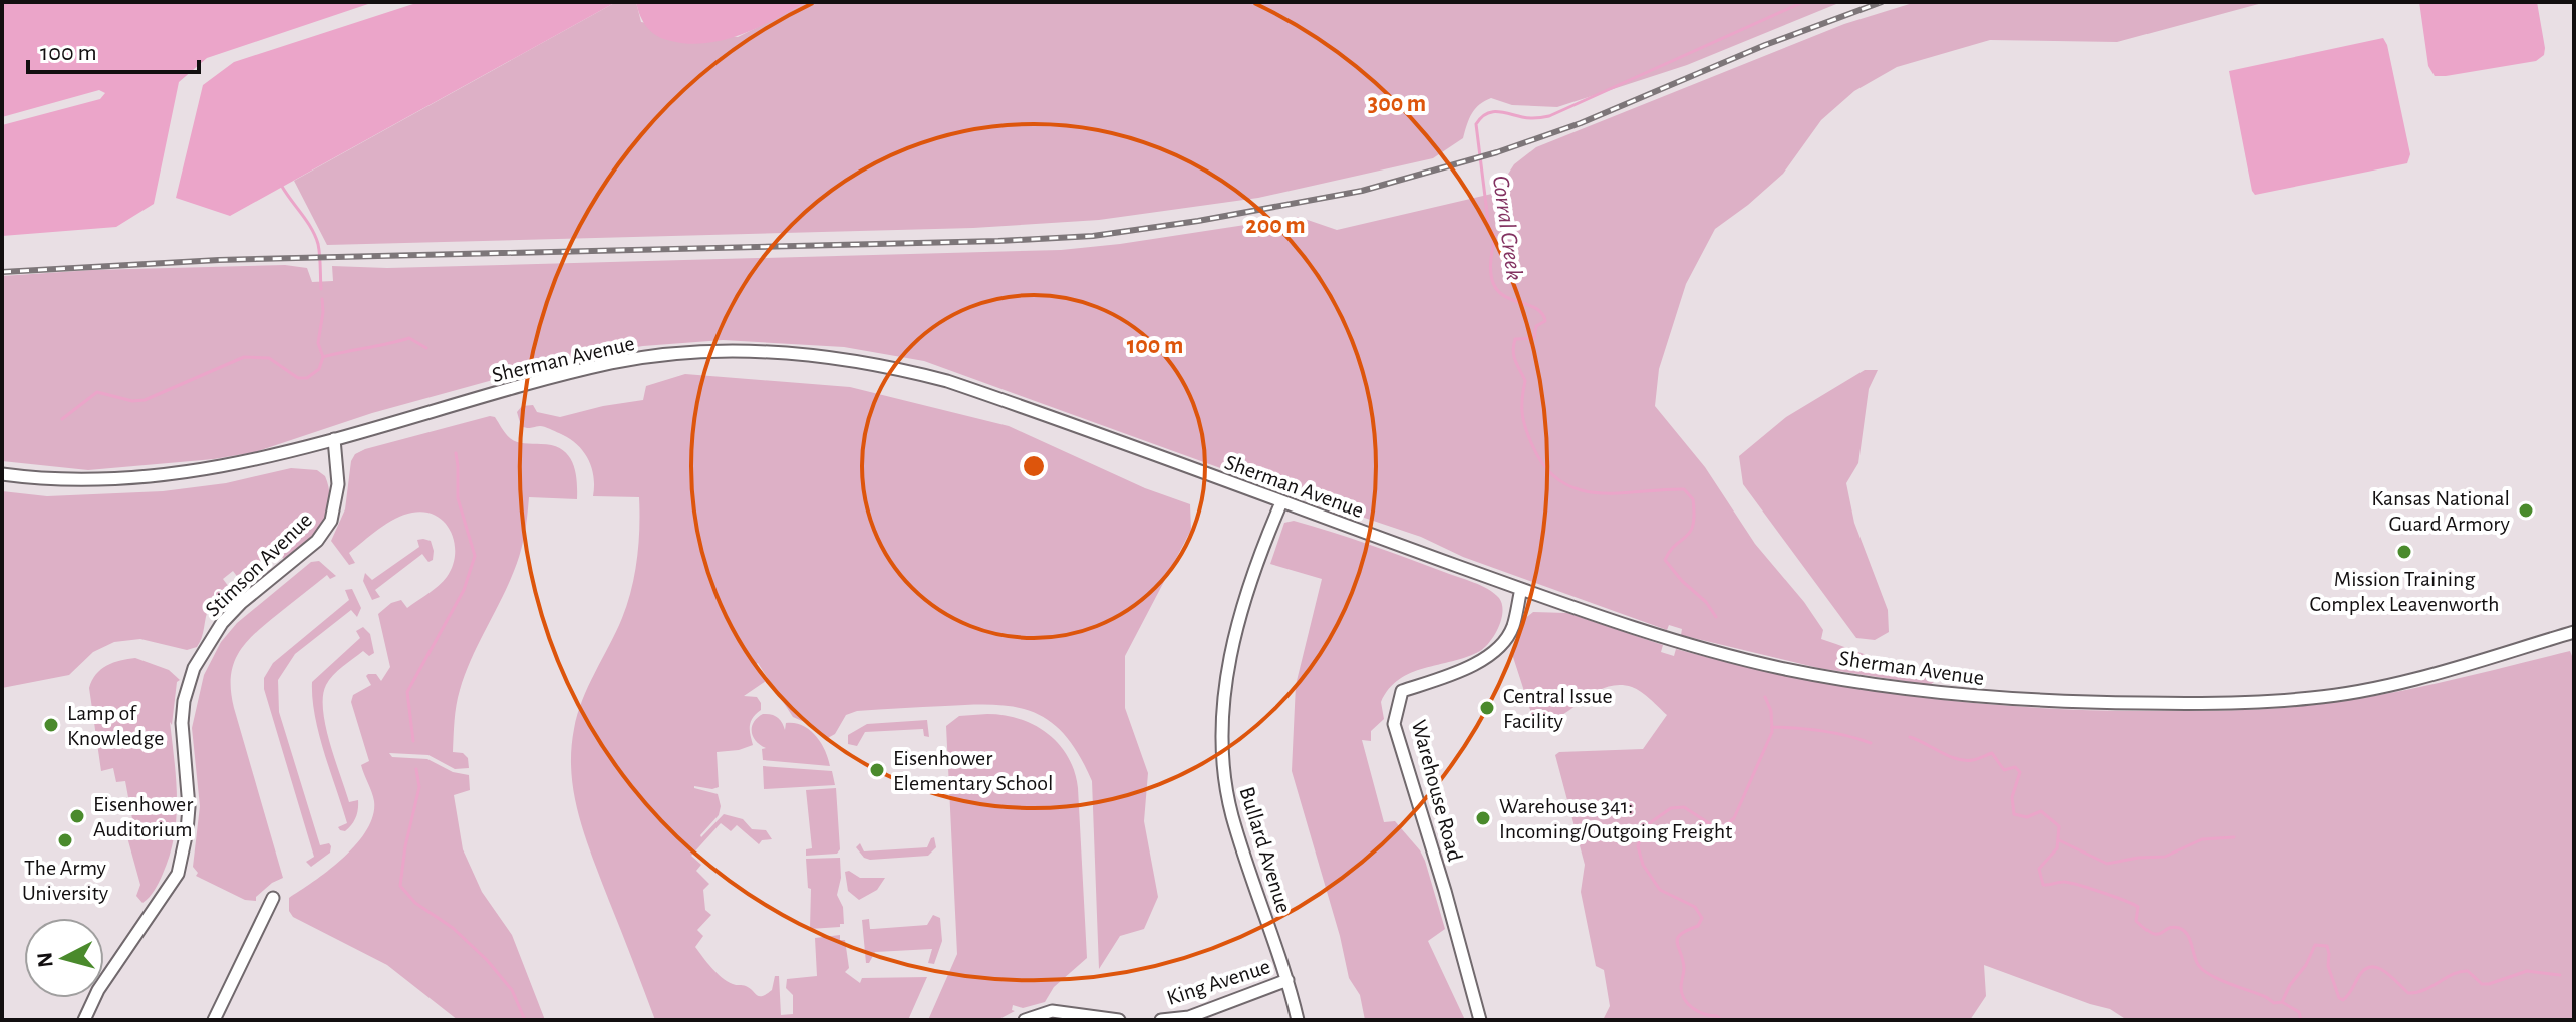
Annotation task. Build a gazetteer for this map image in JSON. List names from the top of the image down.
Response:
{
  "streets": {
    "street": [
      "Sherman Avenue",
      "Stimson Avenue",
      "Warehouse Road",
      "Bullard Avenue",
      "King Avenue"
    ]
  },
  "crossings": [
    ["Sherman Avenue", "Stimson Avenue"],
    ["Sherman Avenue", "Warehouse Road"],
    ["Sherman Avenue", "Bullard Avenue"],
    ["Bullard Avenue", "King Avenue"]
  ],
  "water": ["Corral Creek"],
  "places": [
    "Kansas National Guard Armory",
    "Mission Training Complex Leavenworth",
    "Central Issue Facility",
    "Lamp of Knowledge",
    "Eisenhower Elementary School",
    "Eisenhower Auditorium",
    "Warehouse 341: Incoming/Outgoing Freight",
    "The Army University"
  ],
  "scale_bar": "100 m",
  "north": "left",
  "rings": ["300 m", "200 m", "100 m"]
}
